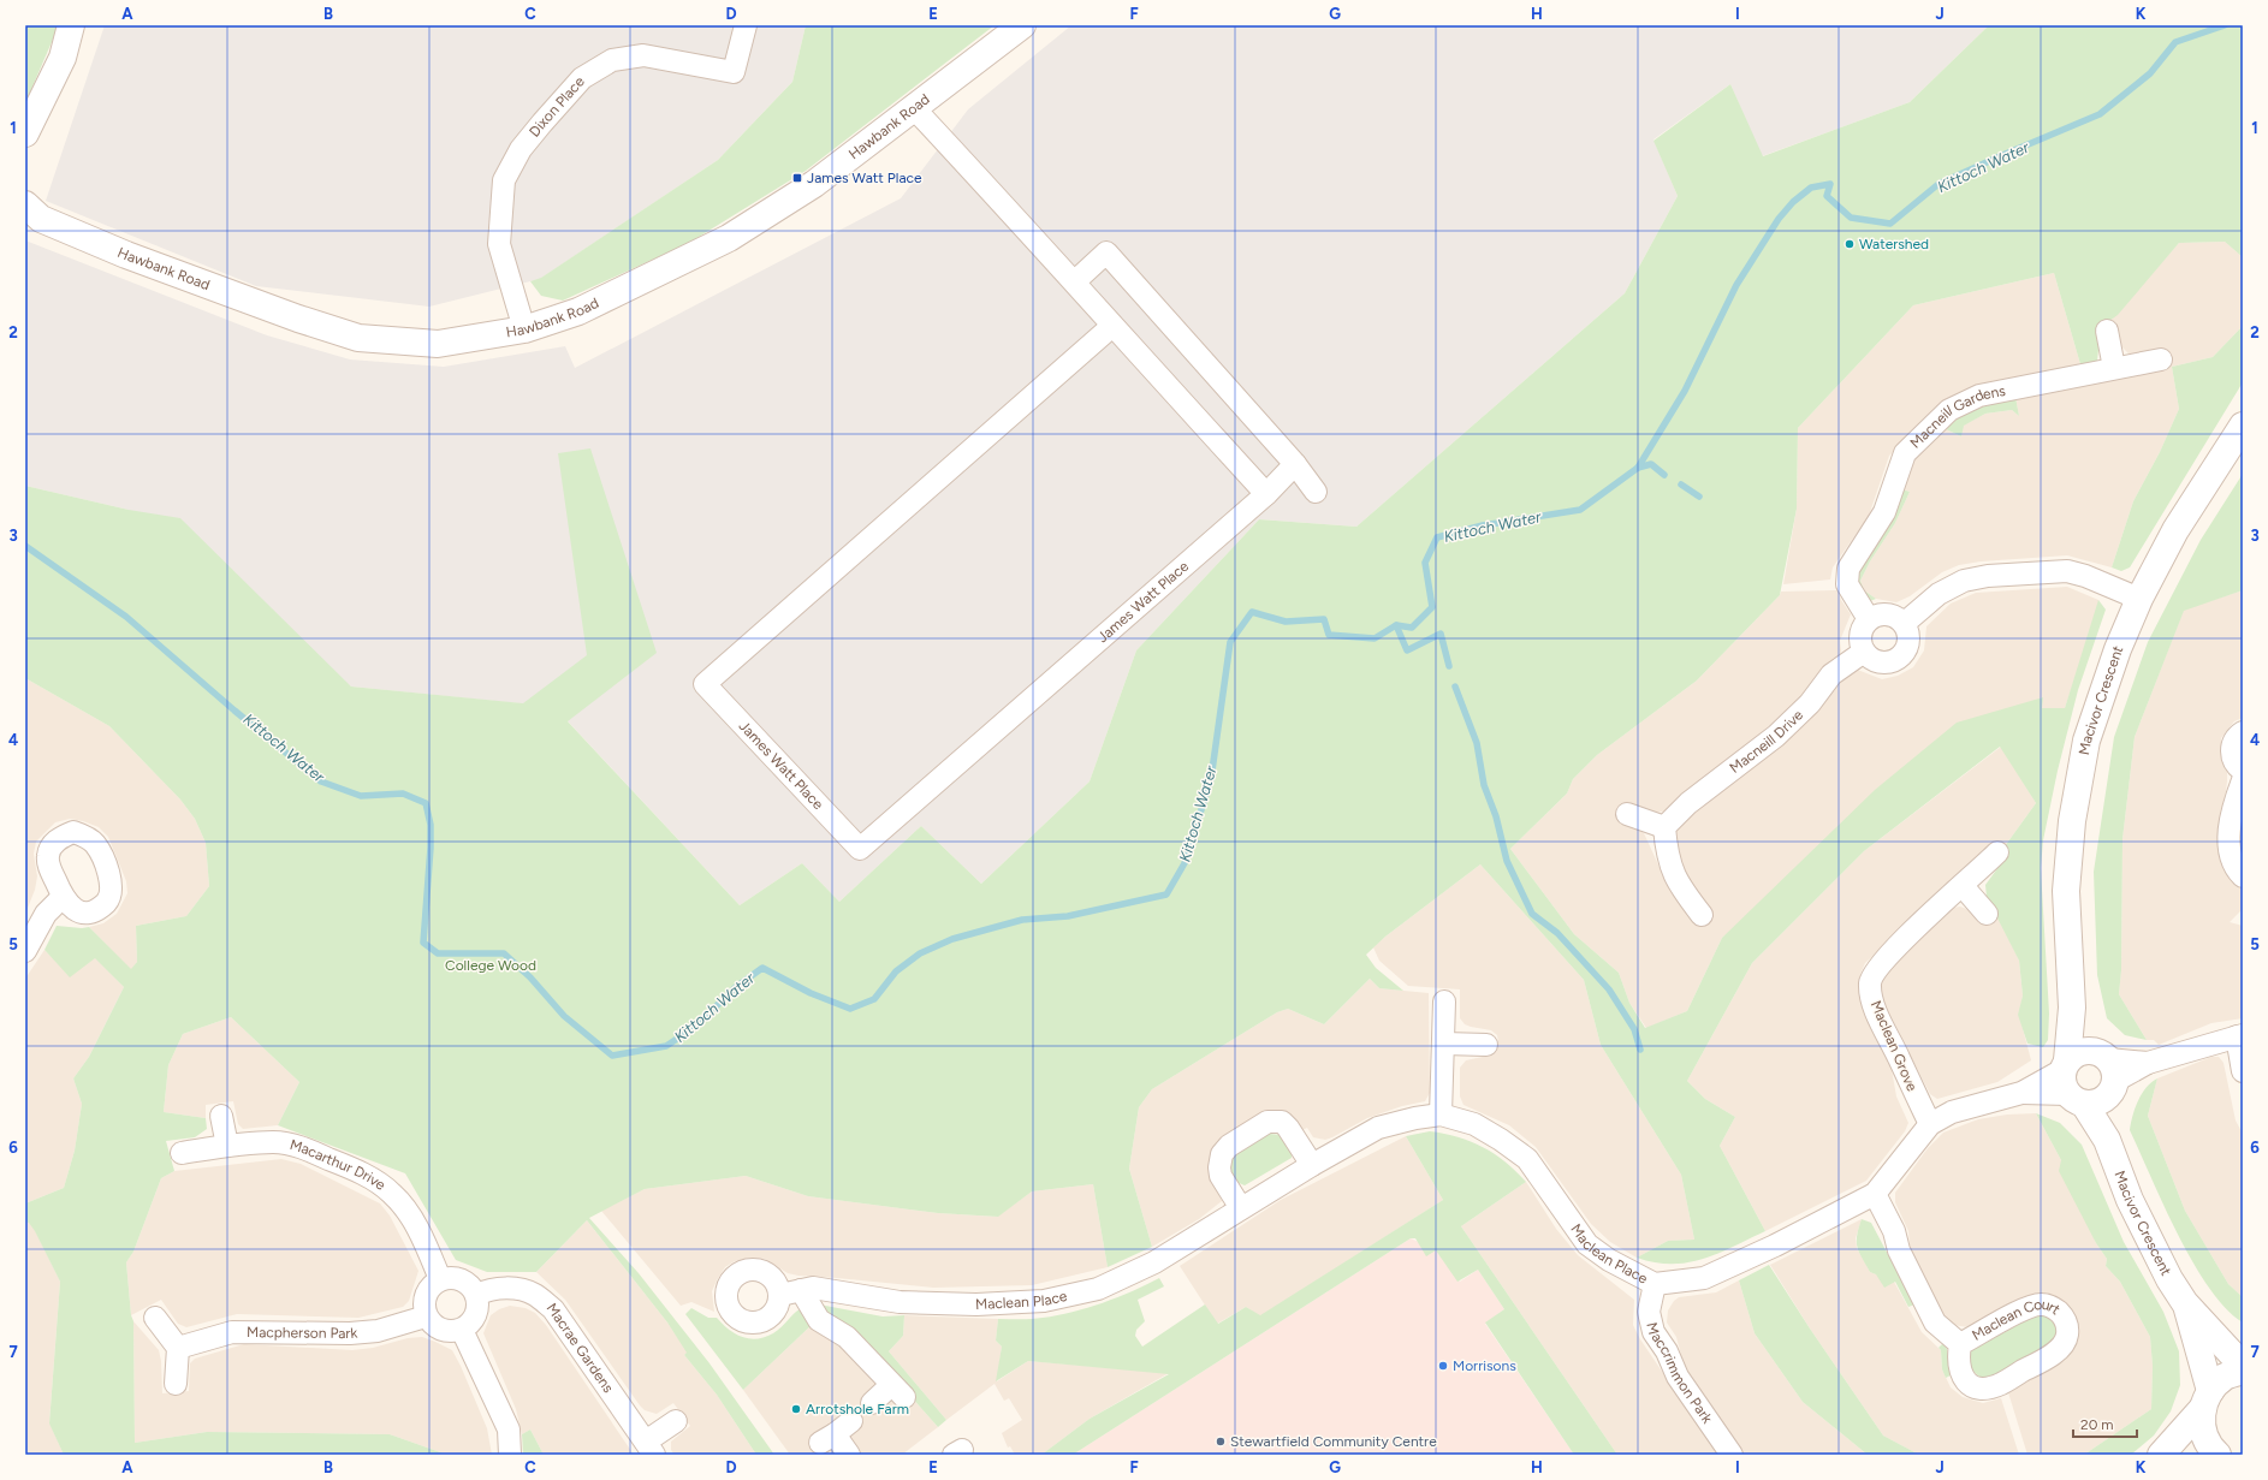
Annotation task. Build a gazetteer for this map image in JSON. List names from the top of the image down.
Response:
{
  "streets": {
    "street": [
      "Dixon Place",
      "Hawbank Road",
      "Macneill Gardens",
      "James Watt Place",
      "Macivor Crescent",
      "Macneill Drive",
      "Maclean Grove",
      "Macarthur Drive",
      "Maclean Place",
      "Maclean Court",
      "Macpherson Park",
      "Macrae Gardens",
      "Maccrimmon Park"
    ]
  },
  "crossings": [
    ["Dixon Place", "Hawbank Road"],
    ["Macneill Gardens", "Macneill Drive"],
    ["Macivor Crescent", "Maclean Place"],
    ["Maclean Grove", "Maclean Place"],
    ["Macarthur Drive", "Macpherson Park"],
    ["Macarthur Drive", "Macrae Gardens"],
    ["Maclean Place", "Maclean Court"],
    ["Maclean Place", "Maccrimmon Park"],
    ["Macpherson Park", "Macrae Gardens"]
  ],
  "water": ["Kittoch Water"],
  "parks": ["College Wood"],
  "places": {
    "transit": ["James Watt Place"],
    "other": [
      "Watershed",
      "Morrisons",
      "Arrotshole Farm",
      "Stewartfield Community Centre"
    ]
  },
  "scale_bar": "20 m",
  "grid": {
    "columns": [
      "A",
      "B",
      "C",
      "D",
      "E",
      "F",
      "G",
      "H",
      "I",
      "J",
      "K"
    ],
    "rows": [
      "1",
      "2",
      "3",
      "4",
      "5",
      "6",
      "7"
    ]
  }
}
